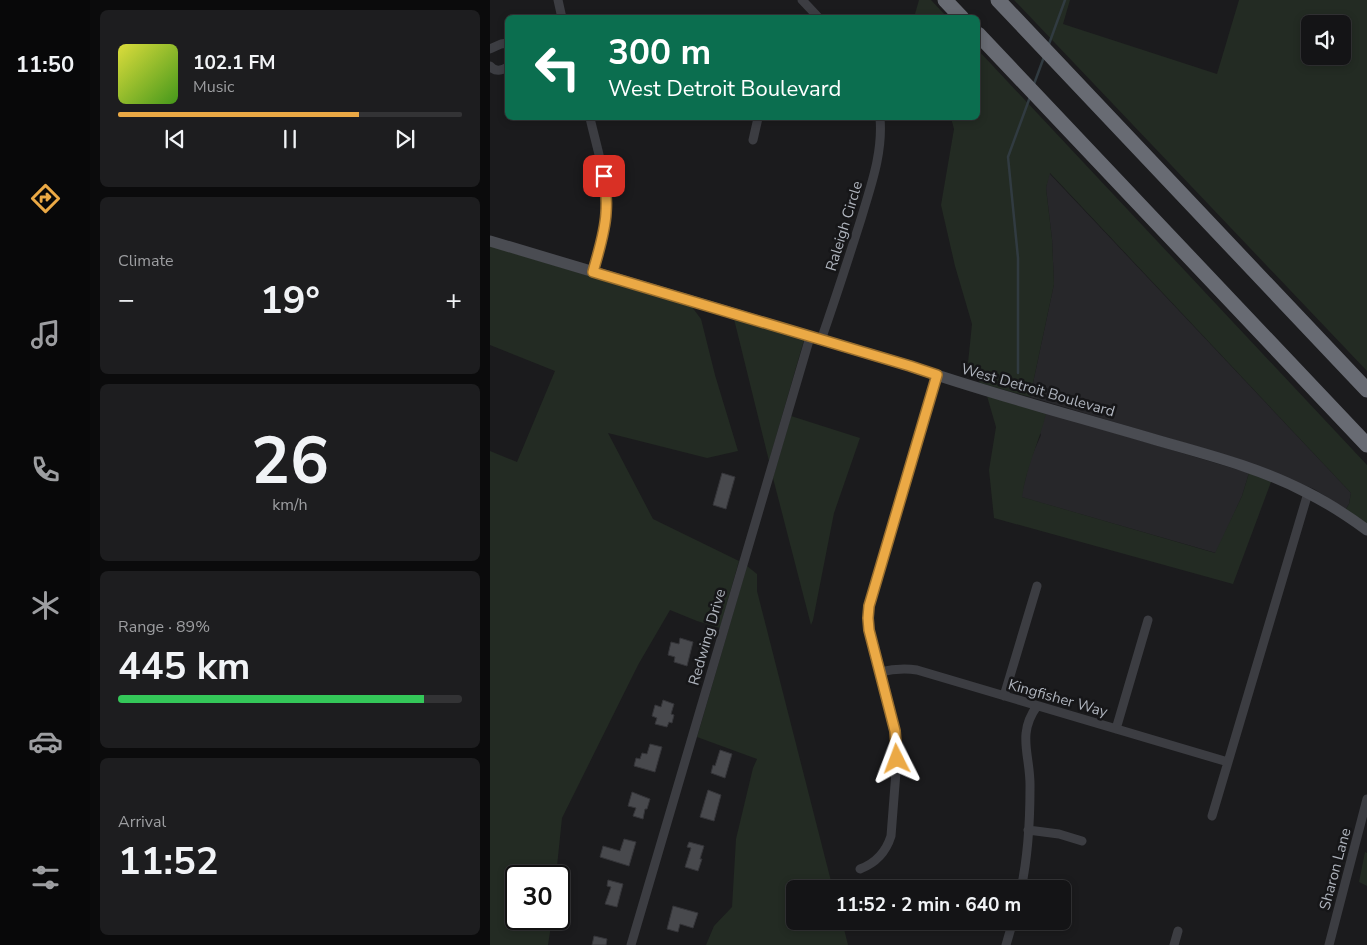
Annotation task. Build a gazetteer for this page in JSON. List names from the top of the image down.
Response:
{
  "streets": {
    "street": [
      "Raleigh Circle",
      "West Detroit Boulevard",
      "Redwing Drive",
      "Kingfisher Way",
      "Sharon Lane"
    ]
  },
  "crossings": [
    ["Raleigh Circle", "West Detroit Boulevard"],
    ["Raleigh Circle", "Redwing Drive"],
    ["West Detroit Boulevard", "Redwing Drive"]
  ],
  "page": {
    "tabs": "11:50",
    "turn": ["300 m", "West Detroit Boulevard"],
    "song": ["102.1 FM", "Music"],
    "tile": [
      "Climate",
      ["26", "km/h"],
      ["Range · 89%", "445 km"],
      ["Arrival", "11:52"]
    ],
    "heat": ["−", "19°", "+"],
    "limit": "30",
    "trip": "11:52 · 2 min · 640 m"
  }
}
